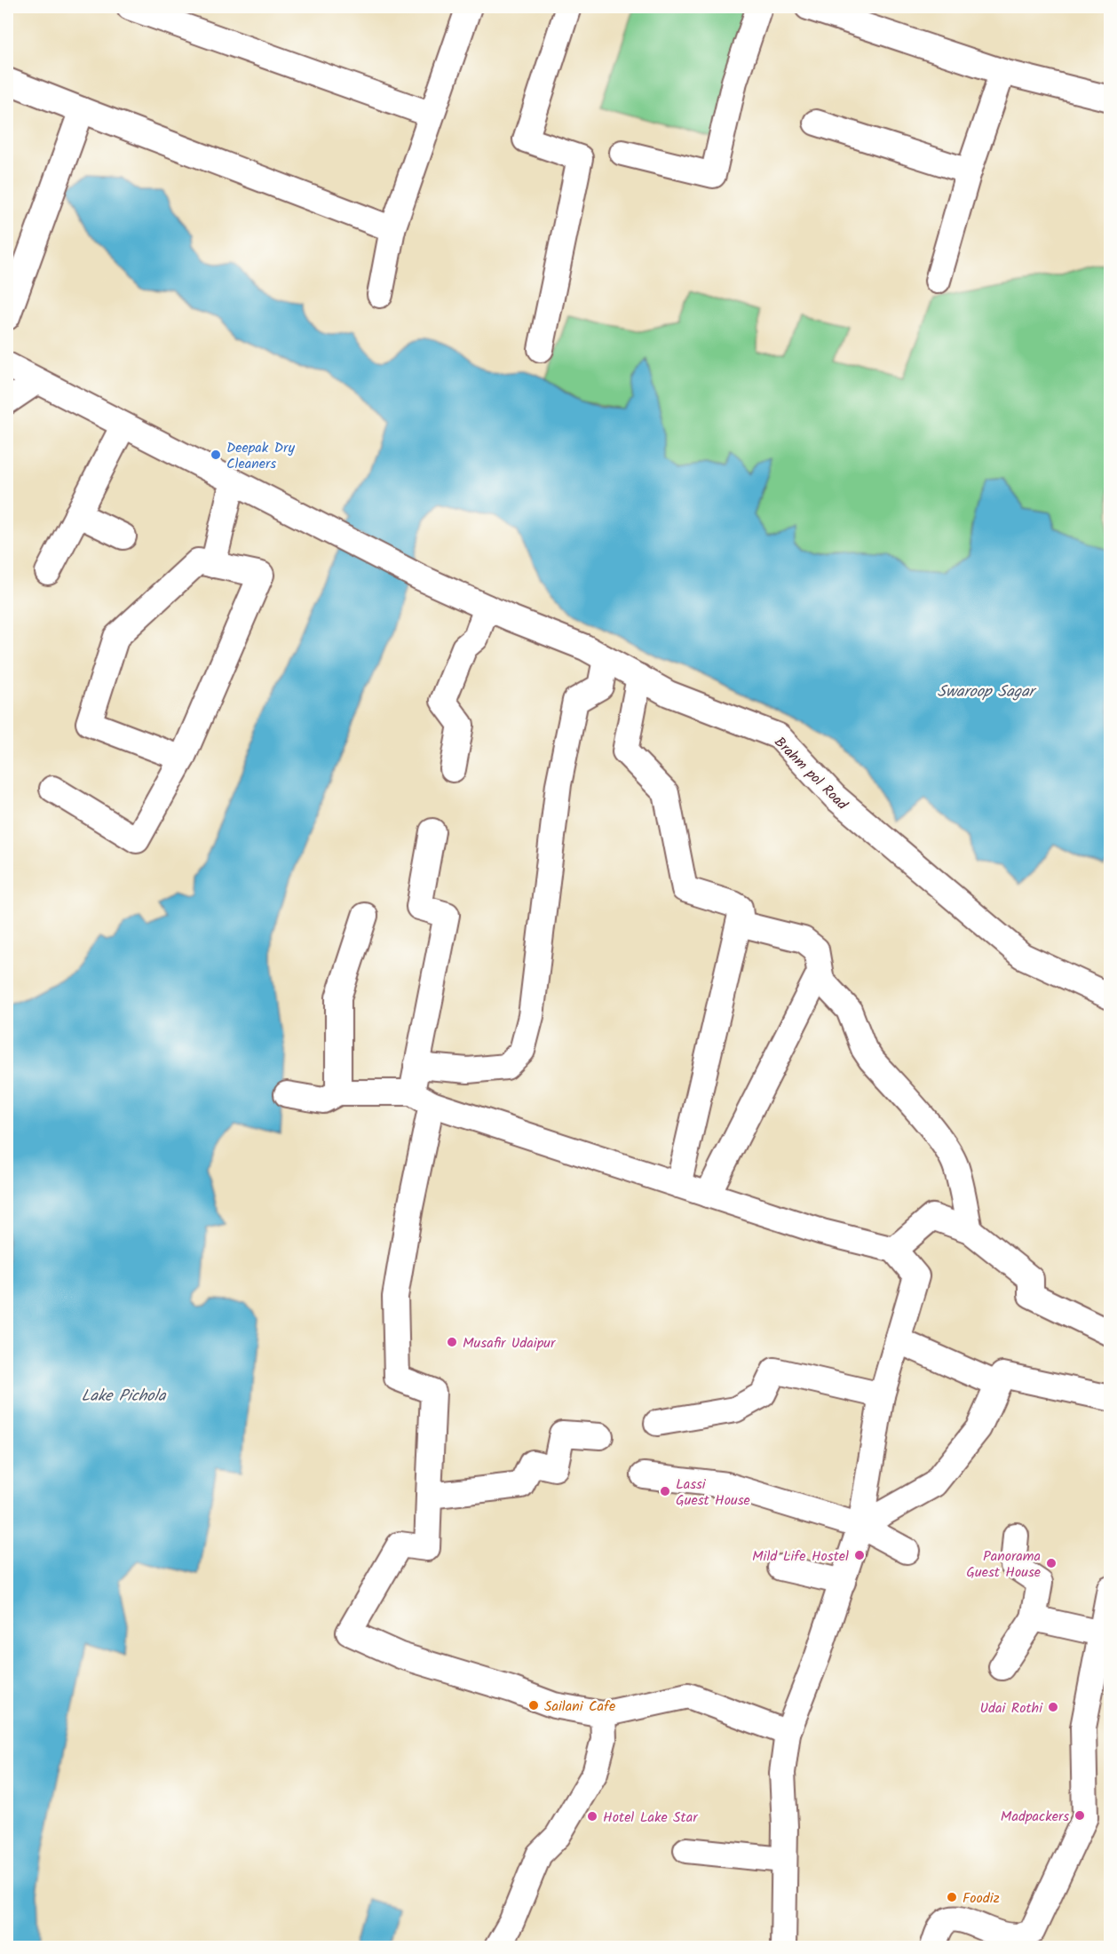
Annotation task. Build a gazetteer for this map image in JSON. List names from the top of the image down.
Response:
{
  "streets": {
    "street": ["Brahm pol Road"]
  },
  "water": ["Swaroop Sagar", "Lake Pichola"],
  "places": [
    "Deepak Dry Cleaners",
    "Musafir Udaipur",
    "Lassi Guest House",
    "Mild Life Hostel",
    "Panorama Guest House",
    "Sailani Cafe",
    "Udai Rothi",
    "Madpackers",
    "Hotel Lake Star",
    "Foodiz"
  ]
}
